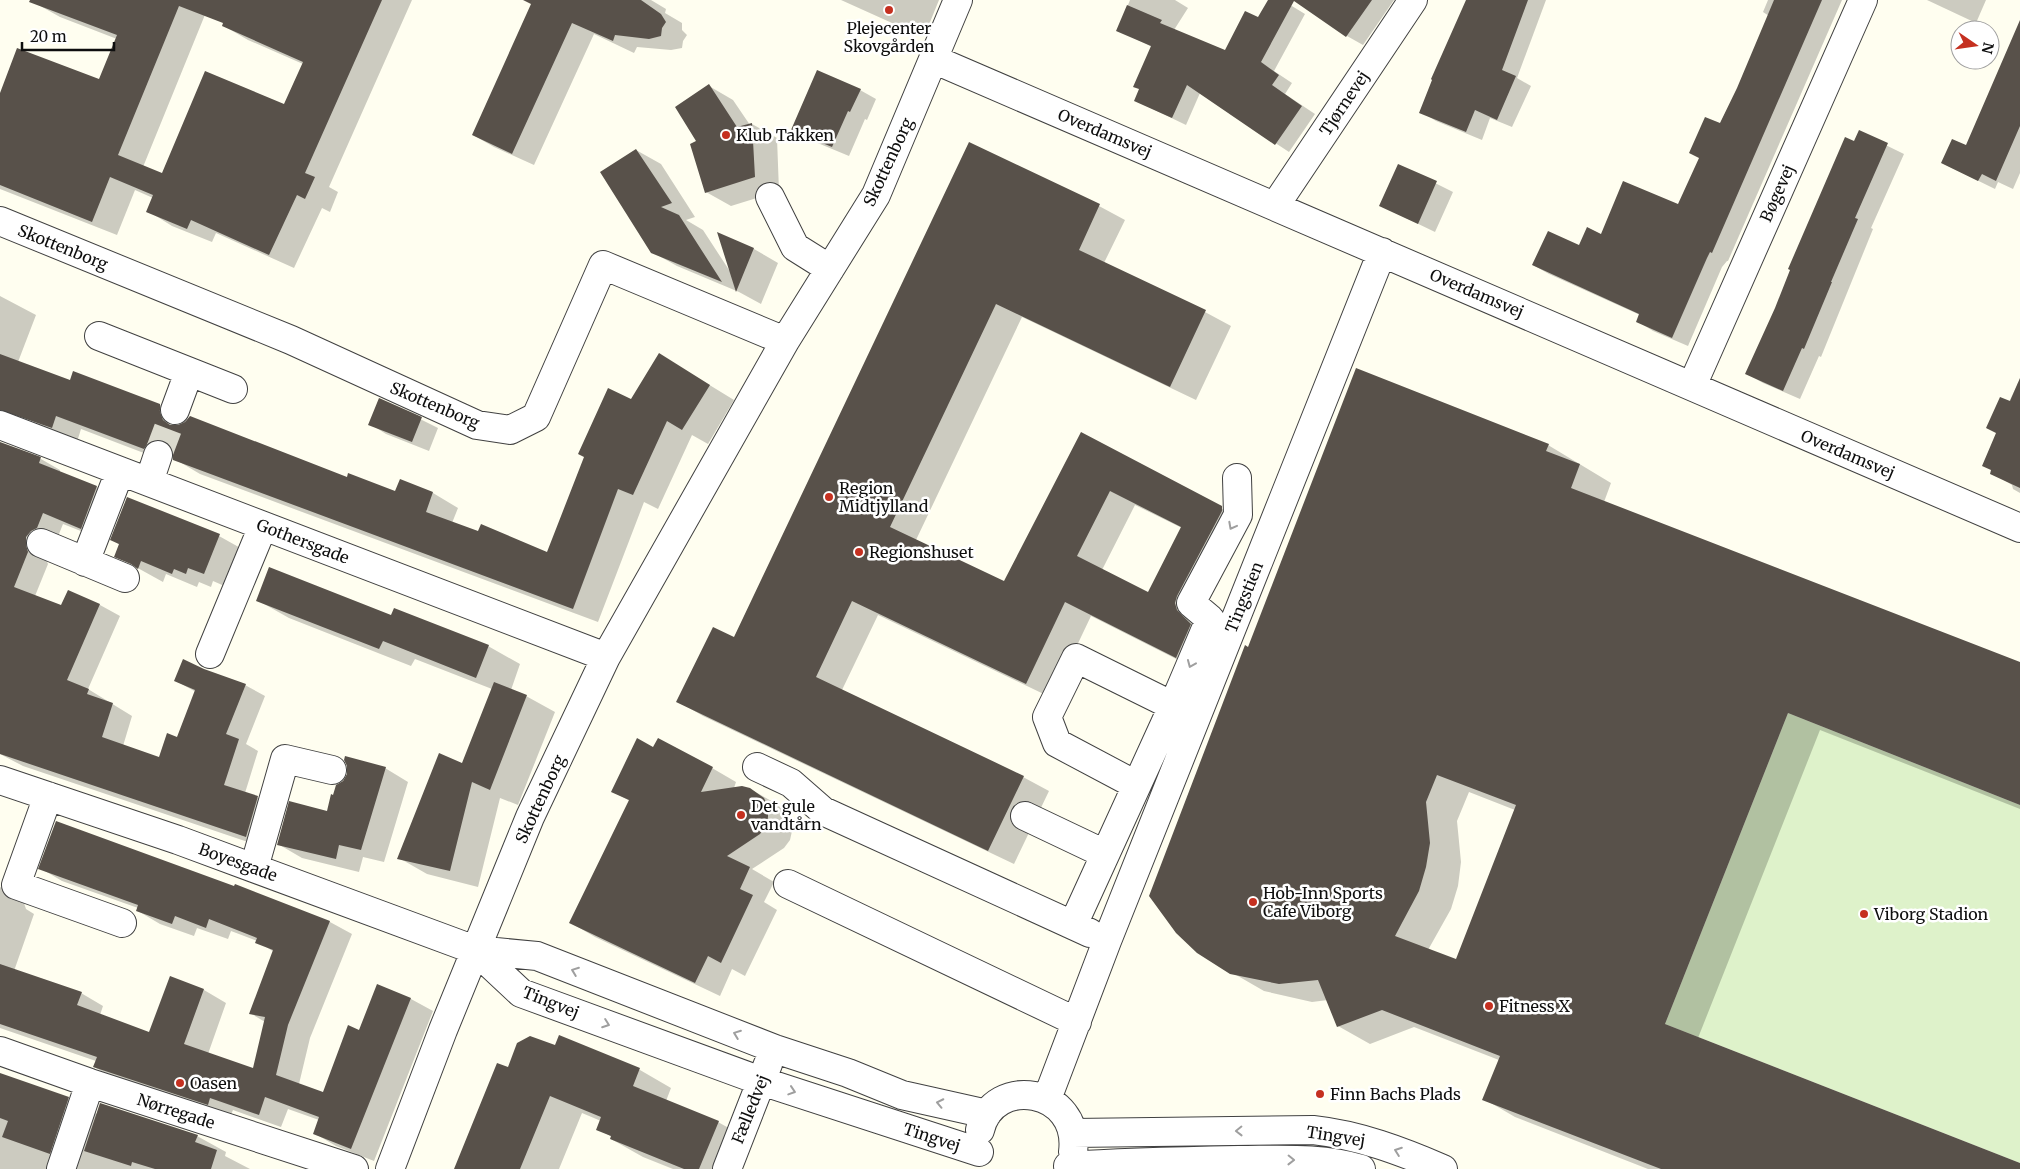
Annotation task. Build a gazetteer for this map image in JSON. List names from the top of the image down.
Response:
{
  "streets": {
    "street": [
      "Tjørnevej",
      "Overdamsvej",
      "Skottenborg",
      "Bøgevej",
      "Gothersgade",
      "Tingstien",
      "Boyesgade",
      "Tingvej",
      "Fælledvej",
      "Nørregade"
    ]
  },
  "crossings": [
    ["Tjørnevej", "Overdamsvej"],
    ["Overdamsvej", "Skottenborg"],
    ["Overdamsvej", "Bøgevej"],
    ["Overdamsvej", "Tingstien"],
    ["Skottenborg", "Gothersgade"],
    ["Skottenborg", "Boyesgade"],
    ["Skottenborg", "Tingvej"],
    ["Boyesgade", "Tingvej"],
    ["Tingvej", "Fælledvej"]
  ],
  "places": [
    "Plejecenter Skovgården",
    "Klub Takken",
    "Region Midtjylland",
    "Regionshuset",
    "Det gule vandtårn",
    "Hob-Inn Sports Cafe Viborg",
    "Viborg Stadion",
    "Fitness X",
    "Oasen",
    "Finn Bachs Plads"
  ],
  "scale_bar": "20 m",
  "north": "right"
}
